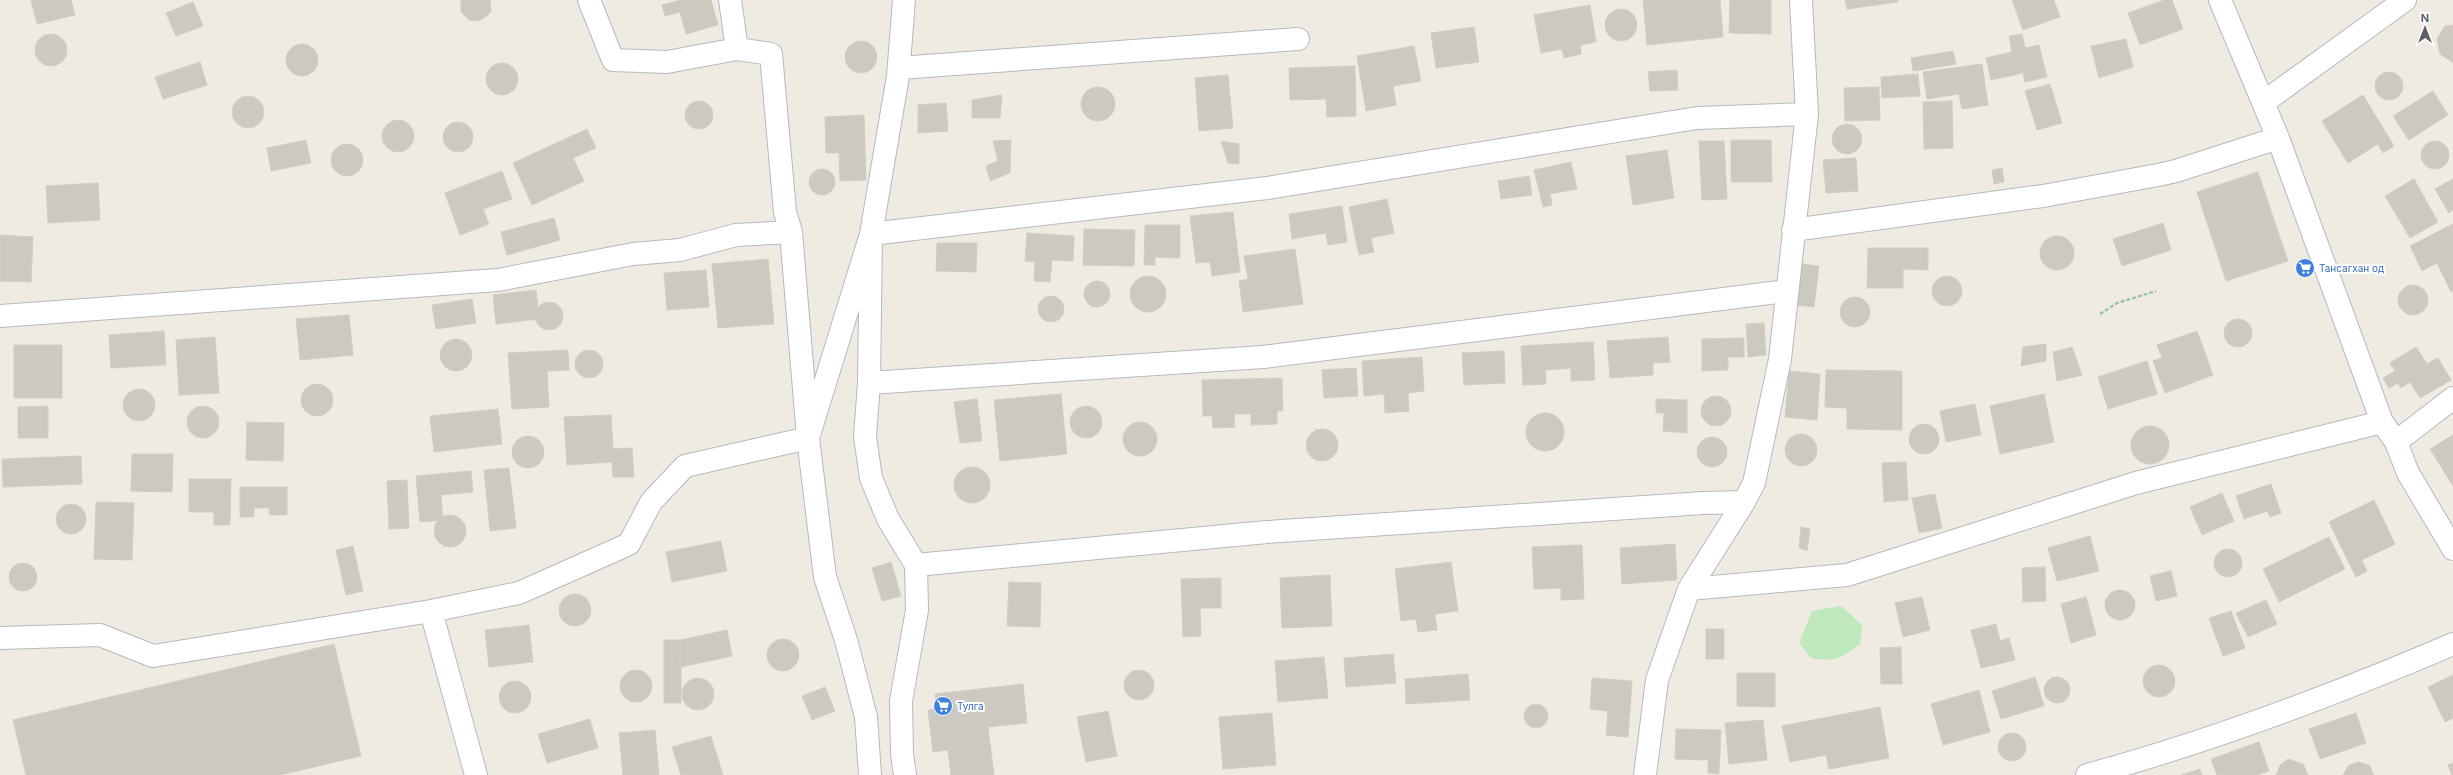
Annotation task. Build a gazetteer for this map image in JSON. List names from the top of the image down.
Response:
{
  "places": {
    "supermarket": ["Тансагхан од", "Тулга"]
  },
  "north": "top"
}
